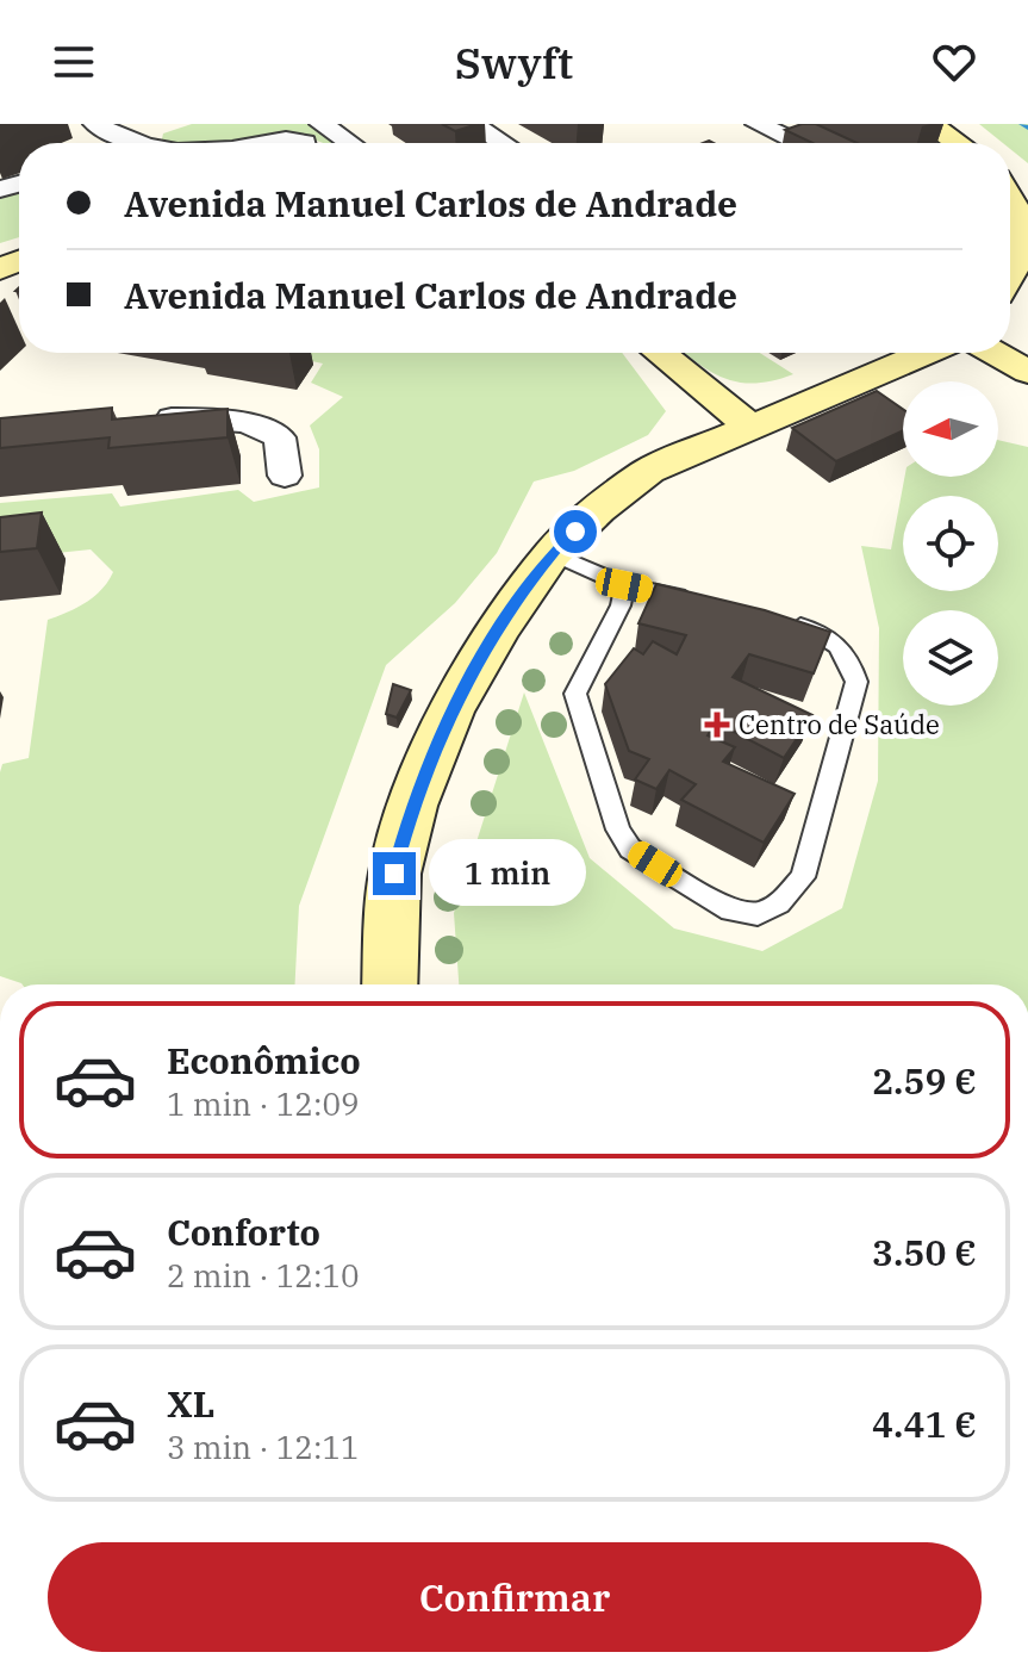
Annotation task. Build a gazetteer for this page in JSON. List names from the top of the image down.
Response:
{
  "places": {
    "health": ["Centro de Saúde"]
  },
  "north": "left",
  "page": {
    "header": "Swyft",
    "banner": ["Avenida Manuel Carlos de Andrade", "Avenida Manuel Carlos de Andrade"],
    "bubble": "1 min",
    "list": [
      {
        "name": "Econômico",
        "note": "1 min · 12:09",
        "value": "2.59 €"
      },
      {
        "name": "Conforto",
        "note": "2 min · 12:10",
        "value": "3.50 €"
      },
      {
        "name": "XL",
        "note": "3 min · 12:11",
        "value": "4.41 €"
      }
    ],
    "buttons": "Confirmar"
  }
}
